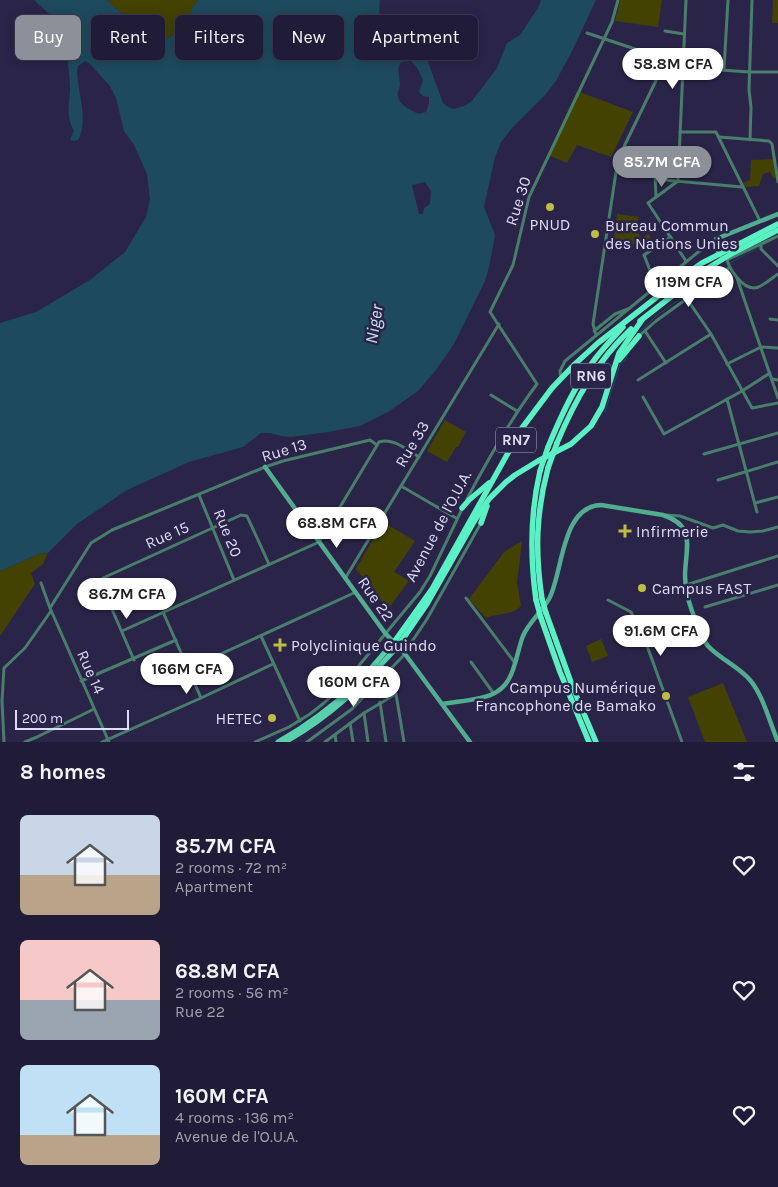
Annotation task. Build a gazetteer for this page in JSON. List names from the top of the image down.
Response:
{
  "streets": {
    "highway": ["RN6", "RN7"],
    "street": [
      "Rue 30",
      "Rue 33",
      "Rue 13",
      "Avenue de l'O.U.A.",
      "Rue 20",
      "Rue 15",
      "Rue 22",
      "Rue 14"
    ]
  },
  "crossings": [
    ["Rue 30", "Rue 33"],
    ["Rue 30", "Avenue de l'O.U.A."],
    ["RN6", "RN7"],
    ["RN7", "Rue 22"],
    ["Rue 33", "Rue 22"],
    ["Rue 13", "Rue 20"],
    ["Rue 13", "Rue 22"],
    ["Rue 13", "Rue 14"],
    ["Avenue de l'O.U.A.", "Rue 22"],
    ["Rue 20", "Rue 15"]
  ],
  "water": ["Niger"],
  "places": {
    "other": [
      "PNUD",
      "Bureau Commun des Nations Unies",
      "Campus FAST",
      "Campus Numérique Francophone de Bamako",
      "HETEC"
    ],
    "health": ["Infirmerie", "Polyclinique Guindo"]
  },
  "scale_bar": "200 m",
  "page": {
    "chip": [
      "Buy",
      "Rent",
      "Filters",
      "New",
      "Apartment"
    ],
    "price": [
      "58.8M CFA",
      "85.7M CFA",
      "119M CFA",
      "68.8M CFA",
      "86.7M CFA",
      "91.6M CFA",
      "166M CFA",
      "160M CFA"
    ],
    "scale": "200 m",
    "heading": "8 homes",
    "list": [
      {
        "name": "85.7M CFA",
        "note": "2 rooms · 72 m² · Apartment"
      },
      {
        "name": "68.8M CFA",
        "note": "2 rooms · 56 m² · Rue 22"
      },
      {
        "name": "160M CFA",
        "note": "4 rooms · 136 m² · Avenue de l'O.U.A."
      }
    ]
  }
}
